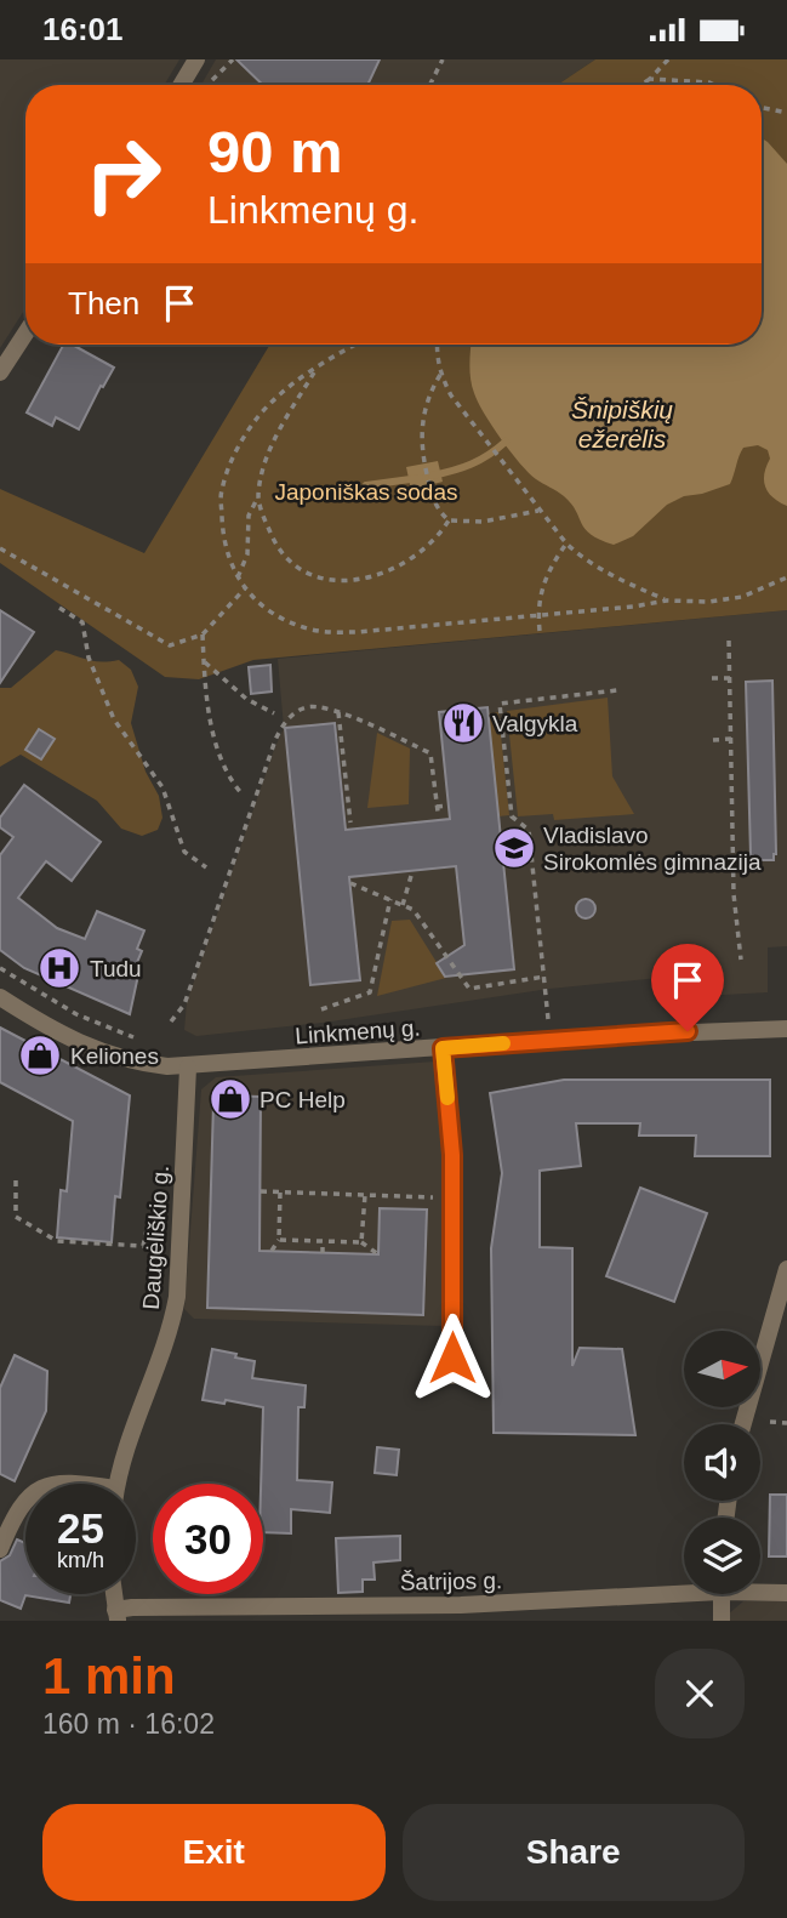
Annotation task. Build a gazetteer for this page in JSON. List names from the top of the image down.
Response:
{
  "streets": {
    "street": ["Linkmenų g.", "Daugėliškio g.", "Šatrijos g."]
  },
  "crossings": [
    ["Linkmenų g.", "Daugėliškio g."]
  ],
  "water": ["Šnipiškių ežerėlis"],
  "parks": ["Japoniškas sodas"],
  "places": {
    "restaurant": ["Valgykla"],
    "school or university": ["Vladislavo Sirokomlės gimnazija"],
    "hospital": ["Tudu"],
    "shop": ["Keliones", "PC Help"]
  },
  "north": "right",
  "page": {
    "status": "16:01",
    "turn": ["90 m", "Linkmenų g."],
    "then": "Then",
    "speed": "25 km/h",
    "limit": "30",
    "heading": ["1 min", "160 m · 16:02"],
    "buttons": ["Exit", "Share"]
  }
}
